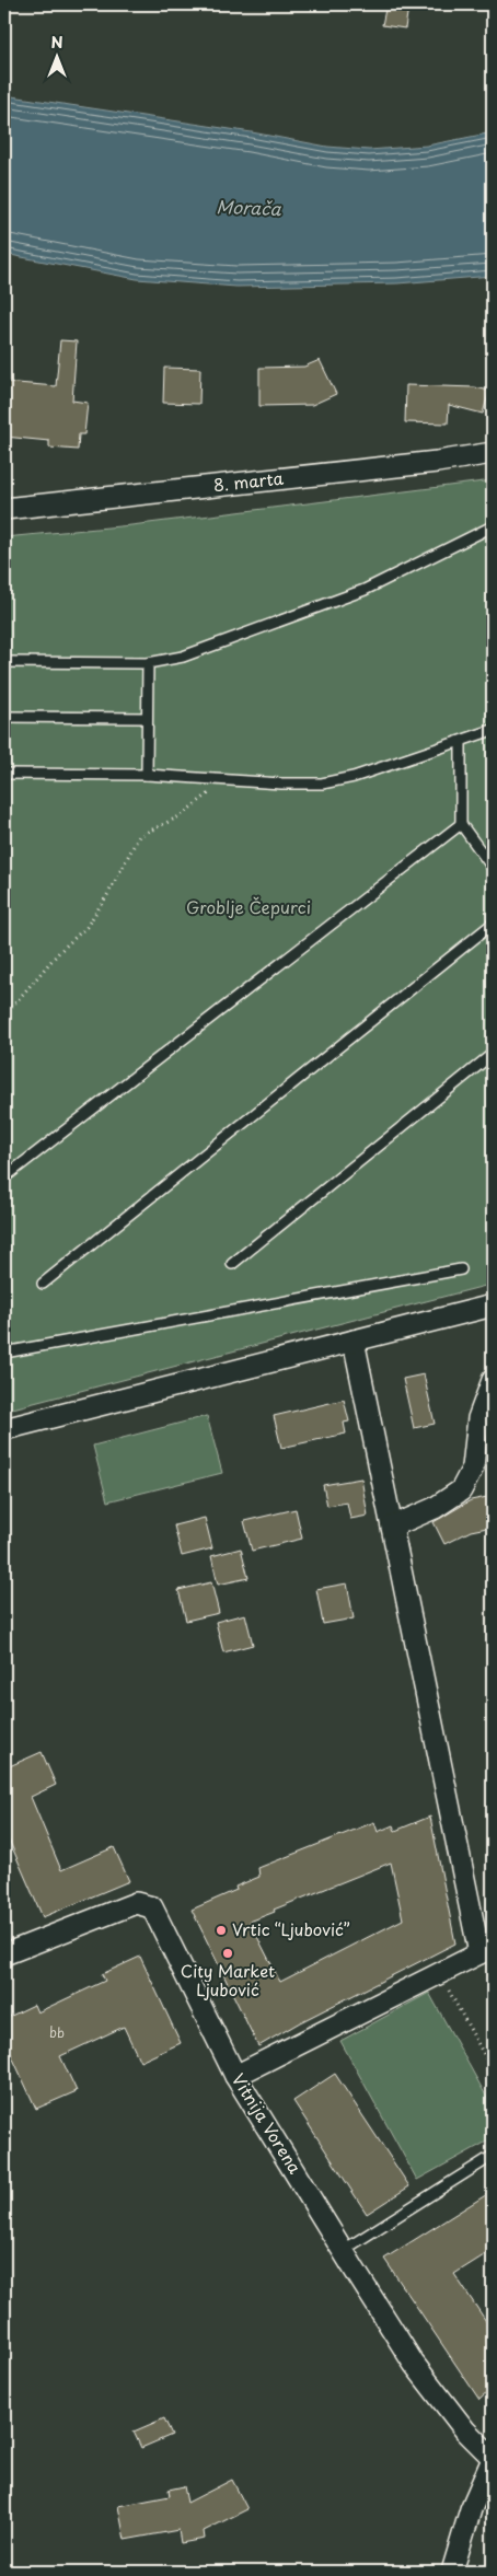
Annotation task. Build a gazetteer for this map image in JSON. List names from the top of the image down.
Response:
{
  "streets": {
    "street": ["8. marta", "Vitnija Vorena"]
  },
  "water": ["Morača"],
  "parks": ["Groblje Čepurci"],
  "places": ["Vrtic “Ljubović”", "City Market Ljubović"],
  "house_numbers": ["bb"],
  "north": "top"
}
